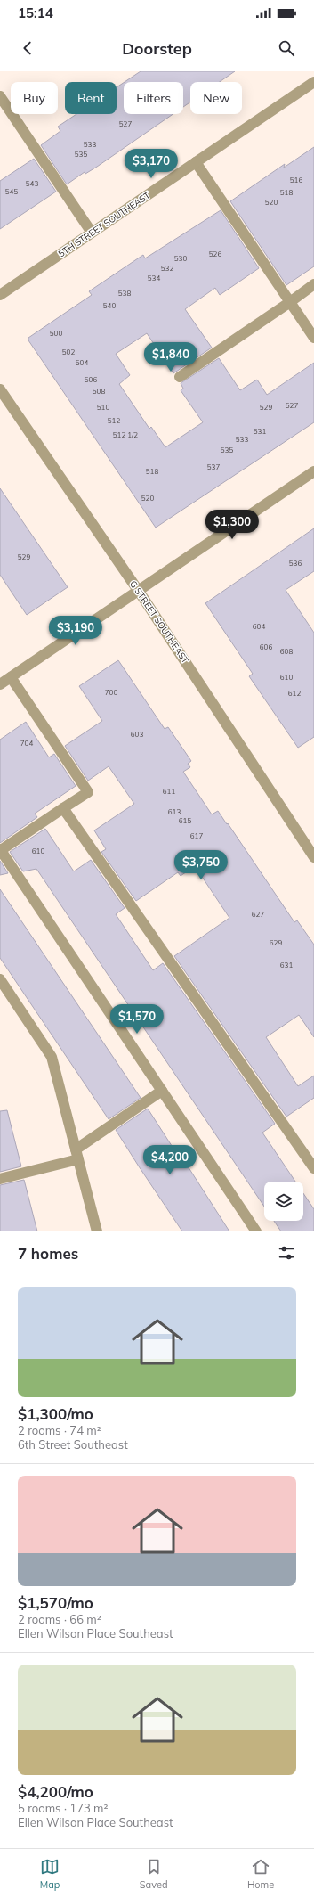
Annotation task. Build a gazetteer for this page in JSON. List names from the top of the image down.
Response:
{
  "streets": {
    "street": ["5TH STREET SOUTHEAST", "G STREET SOUTHEAST"]
  },
  "house_numbers": [
    "527",
    "533",
    "535",
    "516",
    "543",
    "545",
    "518",
    "520",
    "526",
    "530",
    "532",
    "534",
    "538",
    "540",
    "500",
    "502",
    "504",
    "506",
    "508",
    "527",
    "510",
    "529",
    "512",
    "531",
    "512 1/2",
    "533",
    "535",
    "537",
    "518",
    "520",
    "529",
    "536",
    "604",
    "606",
    "608",
    "610",
    "700",
    "612",
    "603",
    "704",
    "611",
    "613",
    "615",
    "617",
    "610",
    "627",
    "629",
    "631"
  ],
  "page": {
    "status": "15:14",
    "header": "Doorstep",
    "chip": [
      "Buy",
      "Rent",
      "Filters",
      "New"
    ],
    "price": [
      "$3,170",
      "$1,840",
      "$1,300",
      "$3,190",
      "$3,750",
      "$1,570",
      "$4,200"
    ],
    "heading": "7 homes",
    "list": [
      {
        "name": "$1,300/mo",
        "note": "2 rooms · 74 m² · 6th Street Southeast"
      },
      {
        "name": "$1,570/mo",
        "note": "2 rooms · 66 m² · Ellen Wilson Place Southeast"
      },
      {
        "name": "$4,200/mo",
        "note": "5 rooms · 173 m² · Ellen Wilson Place Southeast"
      }
    ],
    "tabs": ["Map", "Saved", "Home"]
  }
}
